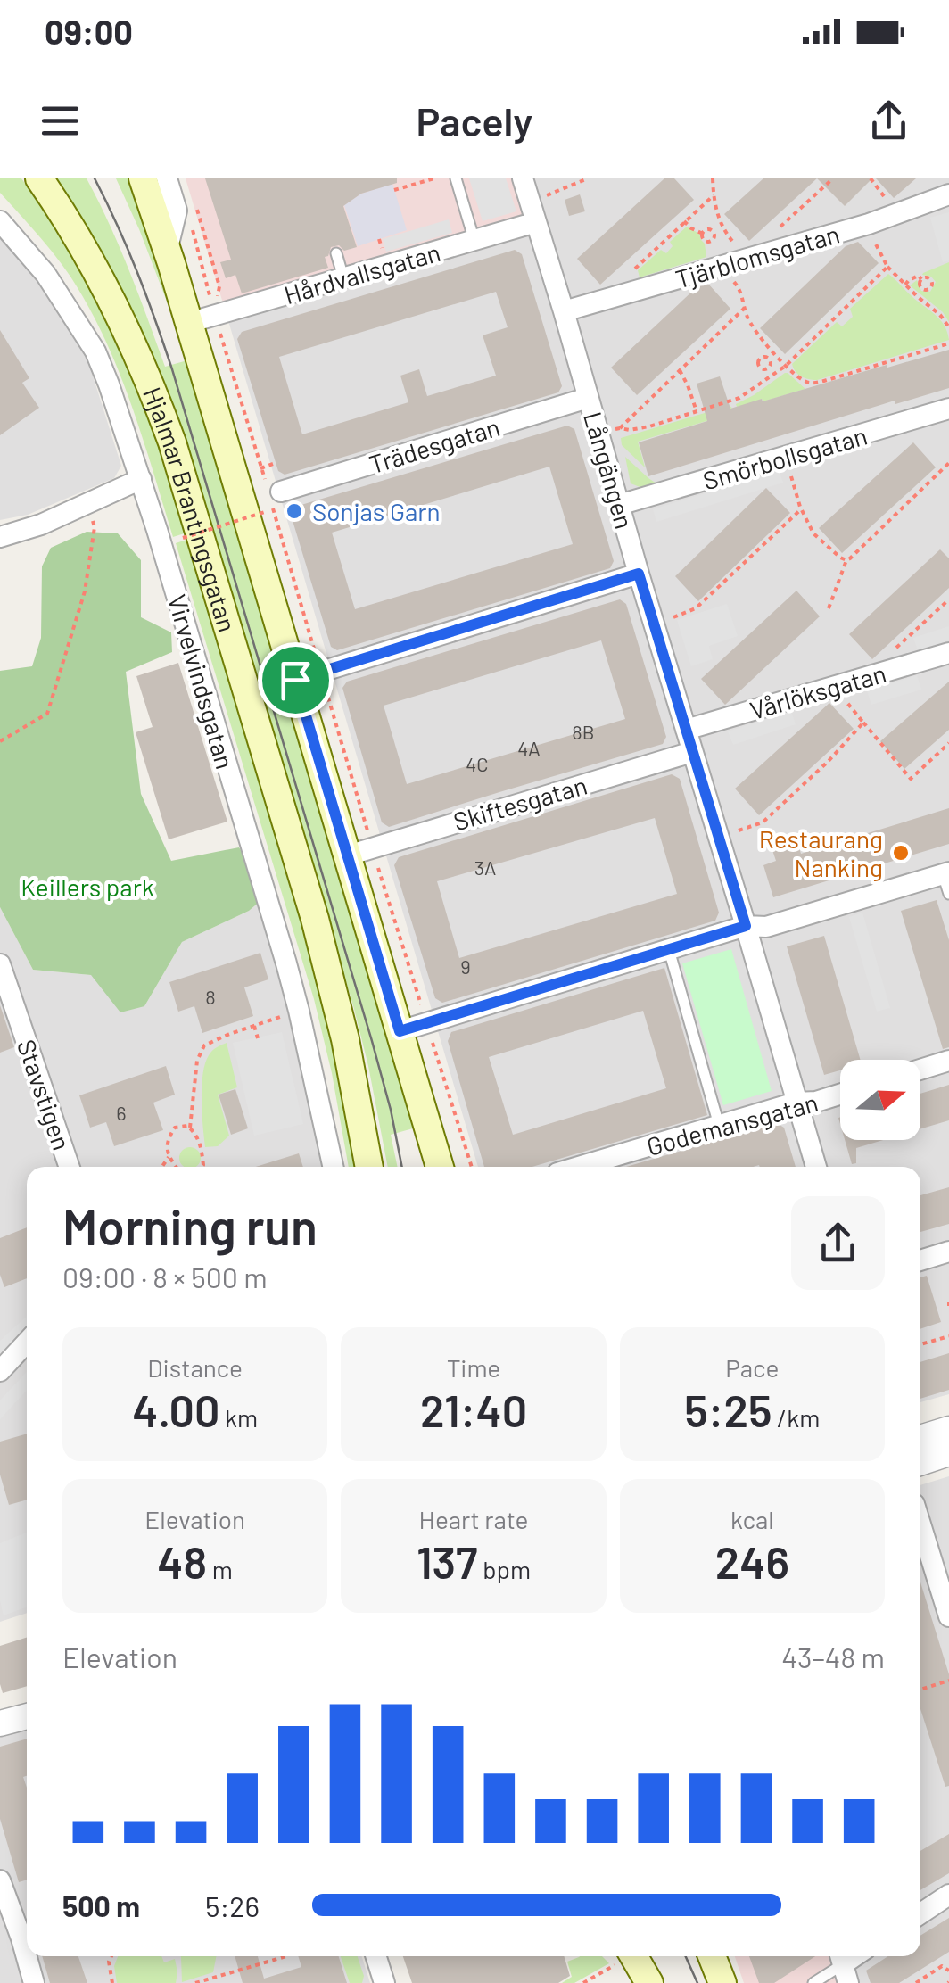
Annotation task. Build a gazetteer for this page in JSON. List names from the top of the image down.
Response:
{
  "streets": {
    "main road": ["Hjalmar Brantingsgatan"],
    "street": [
      "Tjärblomsgatan",
      "Hårdvallsgatan",
      "Trädesgatan",
      "Smörbollsgatan",
      "Långängen",
      "Virvelvindsgatan",
      "Vårlöksgatan",
      "Skiftesgatan",
      "Stavstigen",
      "Godemansgatan"
    ]
  },
  "crossings": [
    ["Tjärblomsgatan", "Långängen"],
    ["Hårdvallsgatan", "Långängen"],
    ["Hårdvallsgatan", "Hjalmar Brantingsgatan"],
    ["Trädesgatan", "Långängen"],
    ["Smörbollsgatan", "Långängen"],
    ["Långängen", "Vårlöksgatan"],
    ["Långängen", "Skiftesgatan"],
    ["Långängen", "Godemansgatan"],
    ["Hjalmar Brantingsgatan", "Skiftesgatan"]
  ],
  "parks": ["Keillers park"],
  "places": ["Sonjas Garn", "Restaurang Nanking"],
  "house_numbers": [
    "8B",
    "4A",
    "4C",
    "3A",
    "9",
    "8",
    "6"
  ],
  "north": "right",
  "page": {
    "status": "09:00",
    "header": "Pacely",
    "heading": ["Morning run", "09:00 · 8 × 500 m"],
    "stats": [
      ["Distance", "4.00 km"],
      ["Time", "21:40"],
      ["Pace", "5:25 /km"],
      ["Elevation", "48 m"],
      ["Heart rate", "137 bpm"],
      ["kcal", "246"]
    ],
    "chart": ["Elevation", "43–48 m"],
    "list": [
      {
        "name": "500 m",
        "note": "5:26"
      }
    ]
  }
}
